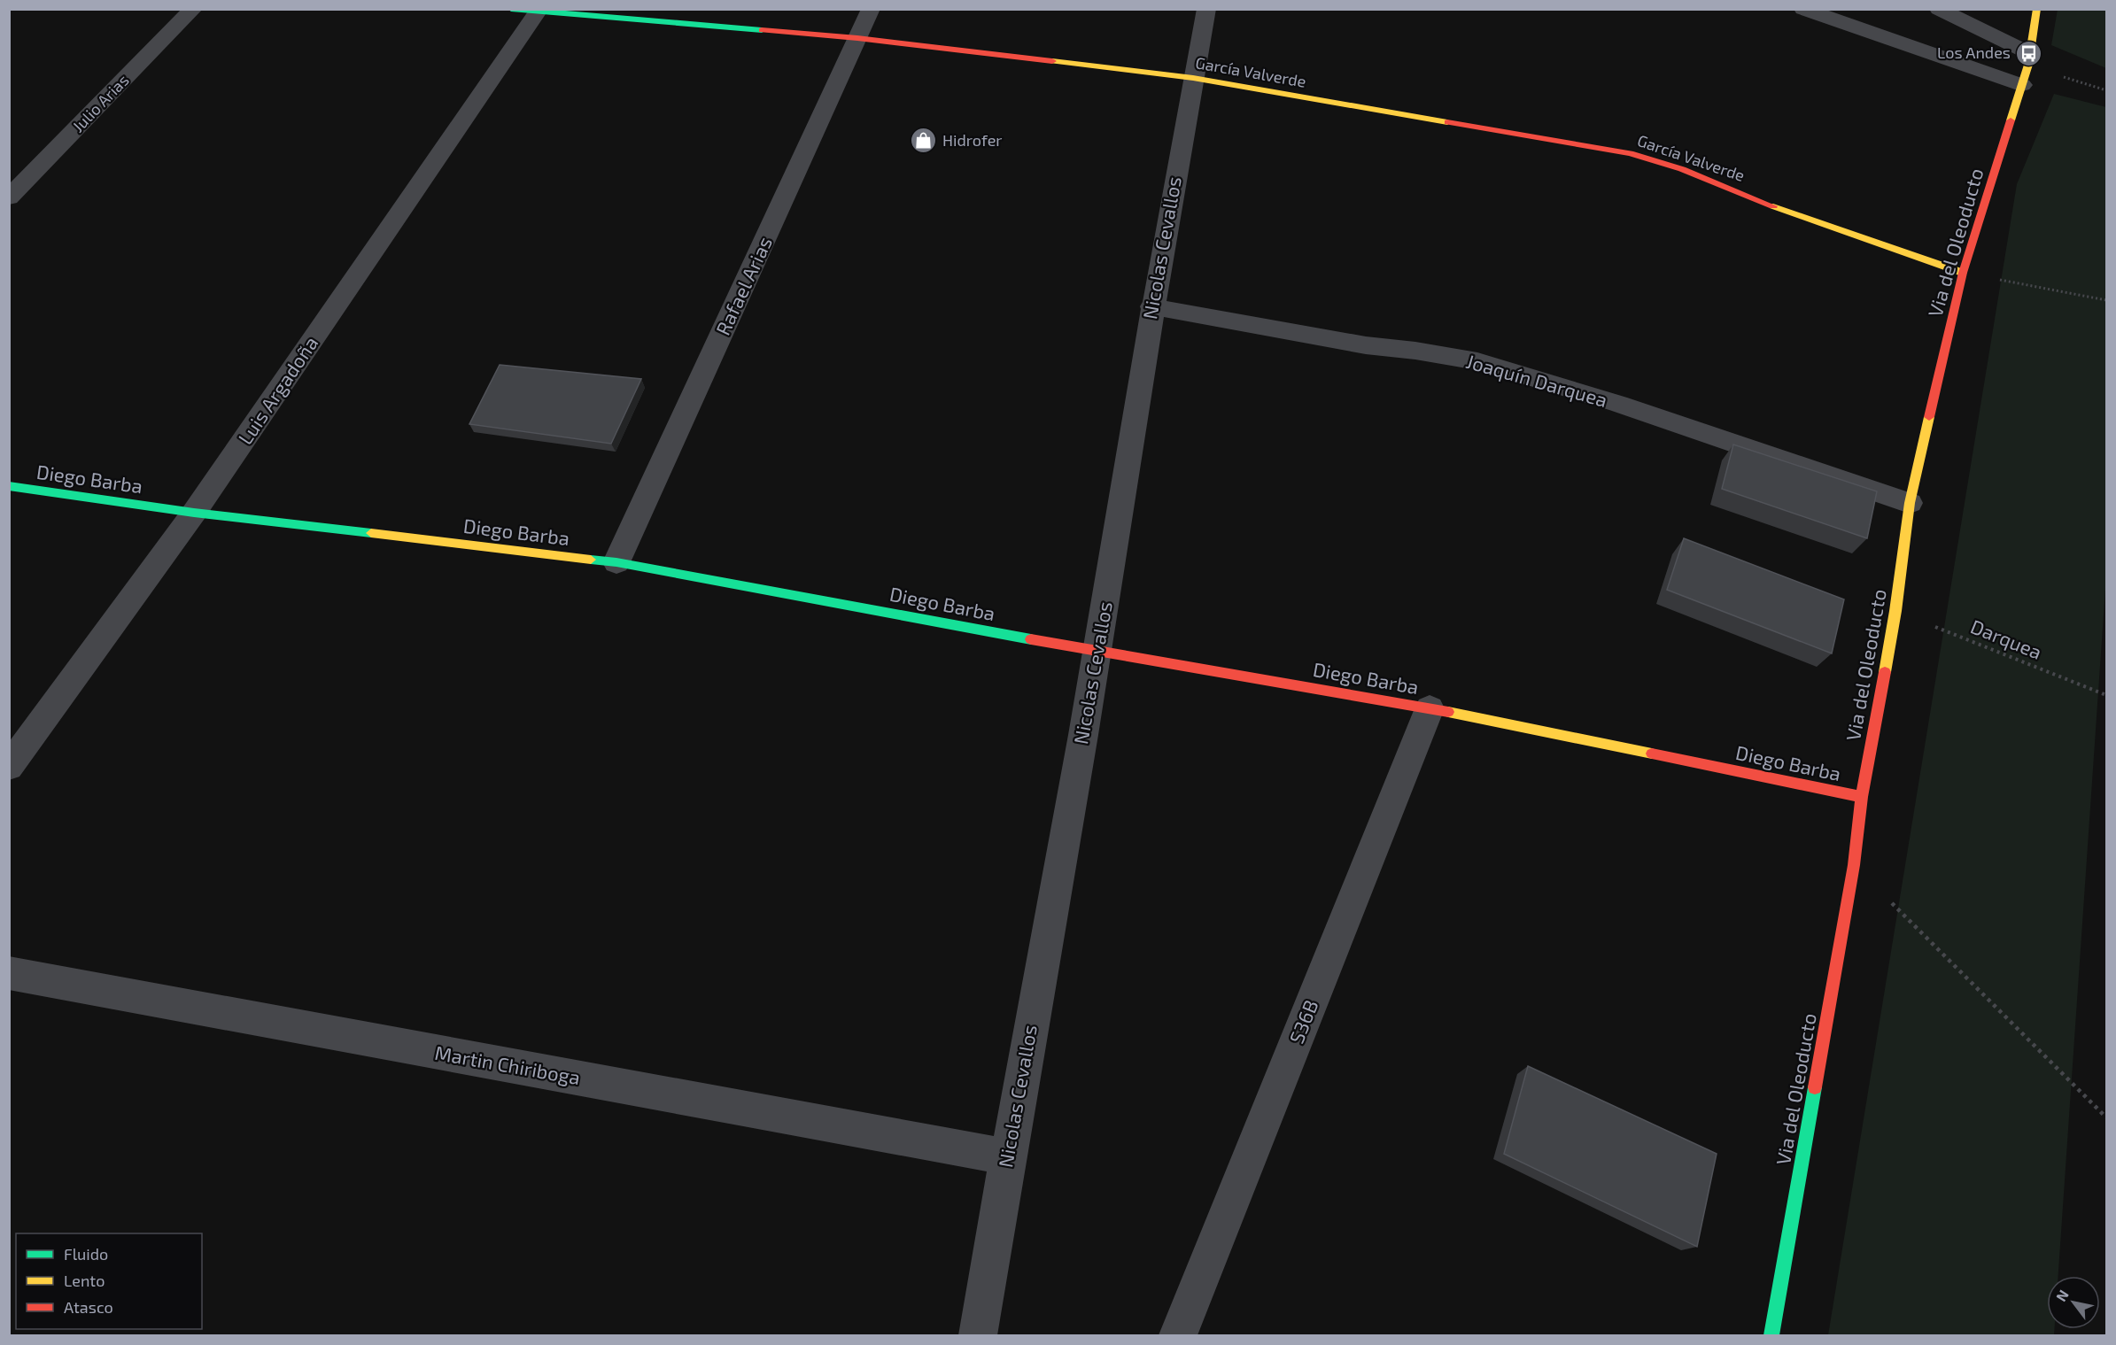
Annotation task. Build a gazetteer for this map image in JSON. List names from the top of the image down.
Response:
{
  "streets": {
    "street": [
      "García Valverde",
      "Julio Arias",
      "Via del Oleoducto",
      "Nicolas Cevallos",
      "Rafael Arias",
      "Joaquín Darquea",
      "Luis Argadoña",
      "Diego Barba",
      "S36B",
      "Martin Chiriboga"
    ],
    "path": ["Darquea"]
  },
  "crossings": [
    ["García Valverde", "Via del Oleoducto"],
    ["García Valverde", "Nicolas Cevallos"],
    ["García Valverde", "Rafael Arias"],
    ["García Valverde", "Luis Argadoña"],
    ["Via del Oleoducto", "Joaquín Darquea"],
    ["Via del Oleoducto", "Diego Barba"],
    ["Via del Oleoducto", "Darquea"],
    ["Nicolas Cevallos", "Joaquín Darquea"],
    ["Nicolas Cevallos", "Diego Barba"],
    ["Nicolas Cevallos", "Martin Chiriboga"],
    ["Rafael Arias", "Diego Barba"],
    ["Luis Argadoña", "Diego Barba"],
    ["Diego Barba", "S36B"]
  ],
  "places": {
    "bus stop": ["Los Andes"],
    "shop": ["Hidrofer"]
  },
  "legend": ["Fluido", "Lento", "Atasco"],
  "north": "top left"
}
